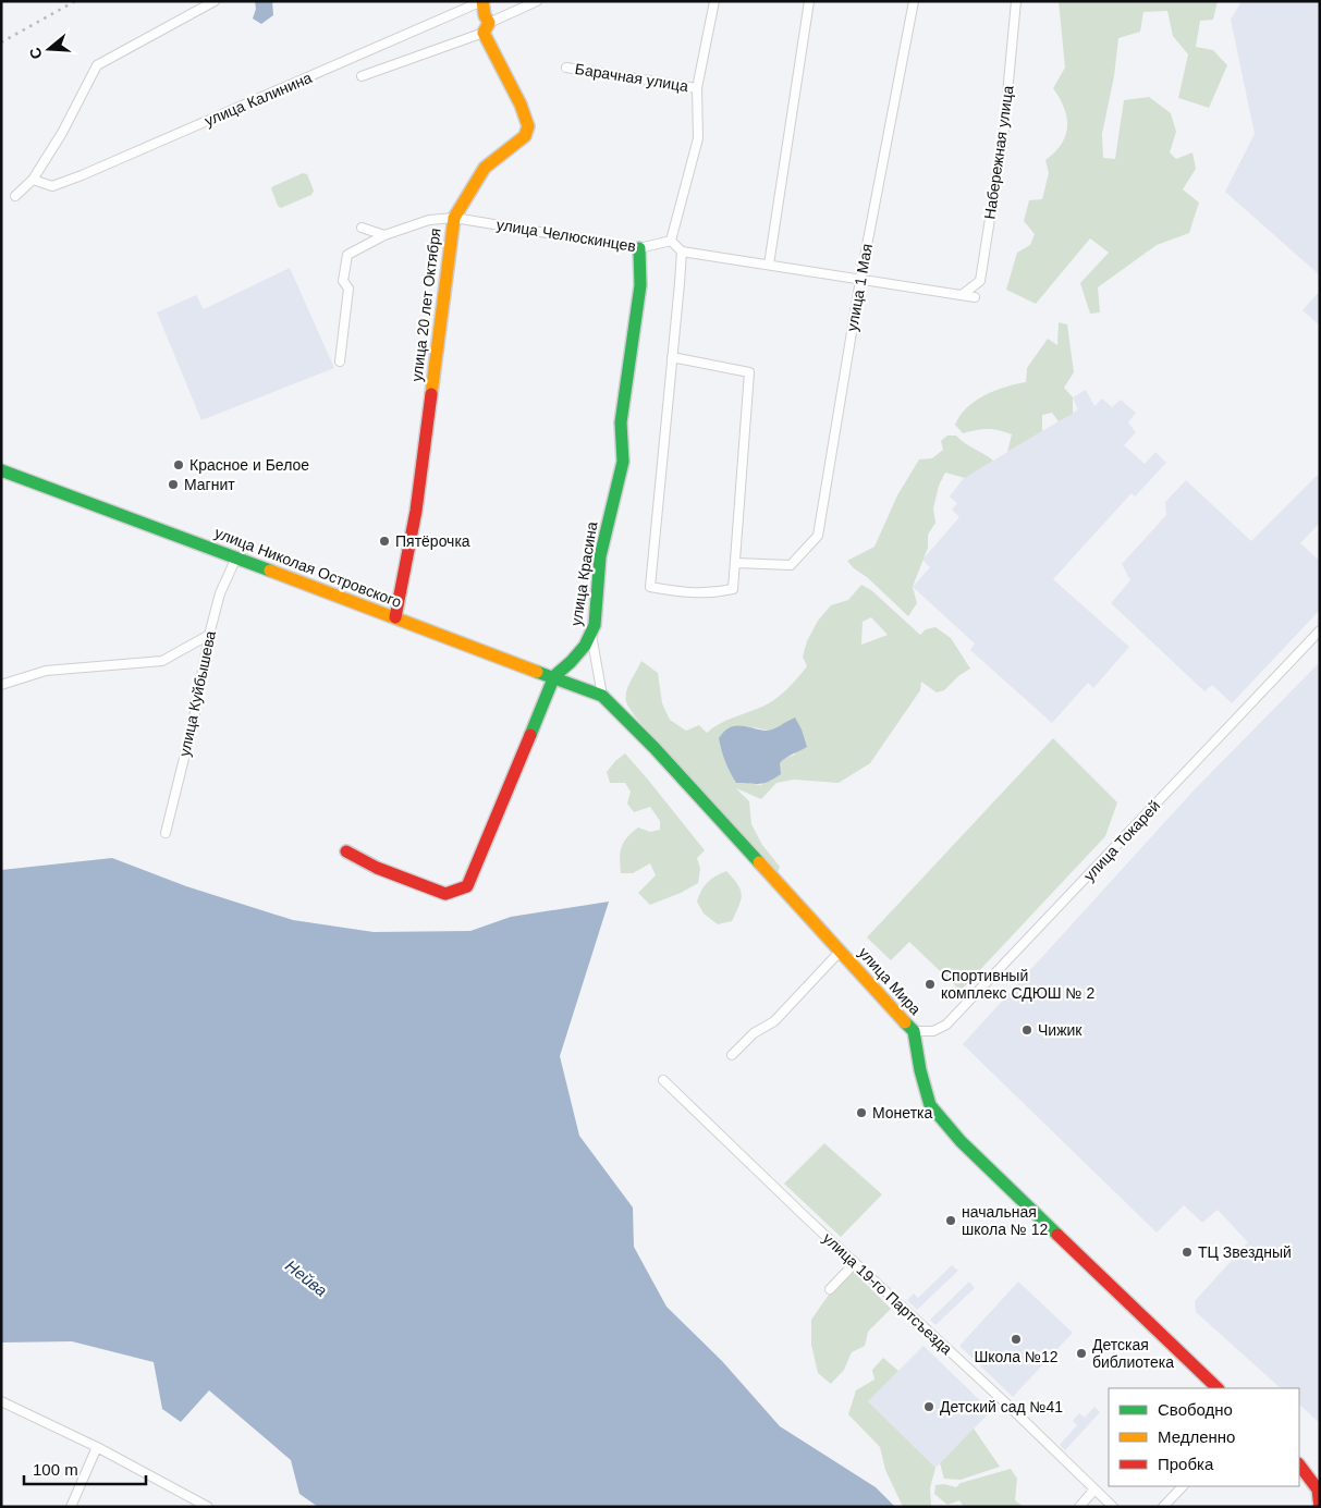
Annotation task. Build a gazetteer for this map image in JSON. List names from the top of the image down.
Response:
{
  "streets": {
    "main road": [
      "улица 20 лет Октября",
      "улица Николая Островского",
      "улица Красина",
      "улица Мира"
    ],
    "street": [
      "Барачная улица",
      "улица Калинина",
      "Набережная улица",
      "улица Челюскинцев",
      "улица 1 Мая",
      "улица Куйбышева",
      "улица Токарей",
      "улица 19-го Партсъезда"
    ]
  },
  "crossings": [
    ["улица Калинина", "улица 20 лет Октября"],
    ["улица Челюскинцев", "улица 20 лет Октября"],
    ["улица Челюскинцев", "улица Красина"],
    ["улица 20 лет Октября", "улица Николая Островского"],
    ["улица Николая Островского", "улица Красина"],
    ["улица Николая Островского", "улица Куйбышева"],
    ["улица Николая Островского", "улица Мира"],
    ["улица Токарей", "улица Мира"]
  ],
  "water": ["Нейва"],
  "places": [
    "Красное и Белое",
    "Магнит",
    "Пятёрочка",
    "Спортивный комплекс СДЮШ № 2",
    "Чижик",
    "Монетка",
    "начальная школа № 12",
    "ТЦ Звездный",
    "Школа №12",
    "Детская библиотека",
    "Детский сад №41"
  ],
  "legend": ["Свободно", "Медленно", "Пробка"],
  "scale_bar": "100 m",
  "north": "left"
}
